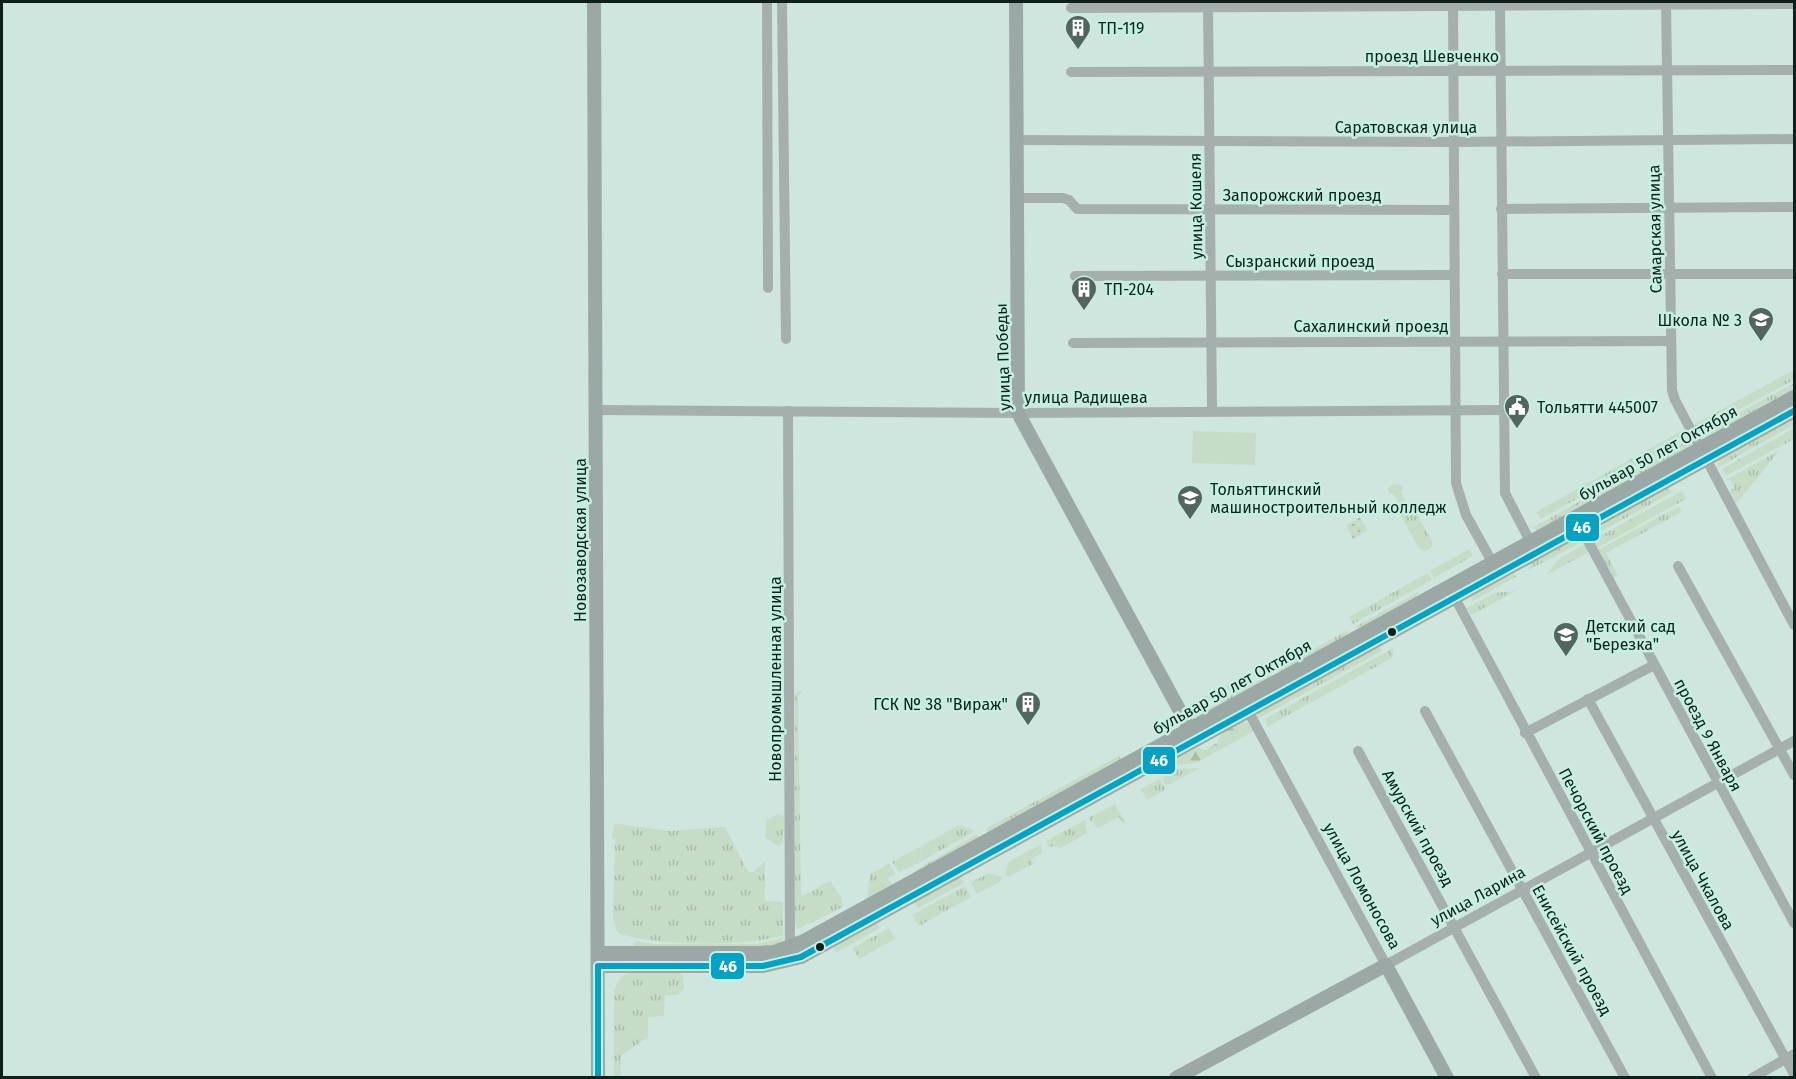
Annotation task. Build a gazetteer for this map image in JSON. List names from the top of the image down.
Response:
{
  "streets": {
    "main road": [
      "улица Победы",
      "бульвар 50 лет Октября",
      "Новозаводская улица",
      "улица Ломоносова",
      "улица Ларина"
    ],
    "street": [
      "проезд Шевченко",
      "Саратовская улица",
      "Запорожский проезд",
      "улица Кошеля",
      "Самарская улица",
      "Сызранский проезд",
      "Сахалинский проезд",
      "улица Радищева",
      "Новопромышленная улица",
      "проезд 9 Января",
      "Амурский проезд",
      "Печорский проезд",
      "улица Чкалова",
      "Енисейский проезд"
    ]
  },
  "crossings": [
    ["проезд Шевченко", "улица Кошеля"],
    ["проезд Шевченко", "Самарская улица"],
    ["Саратовская улица", "улица Кошеля"],
    ["Саратовская улица", "Самарская улица"],
    ["Саратовская улица", "улица Победы"],
    ["Запорожский проезд", "улица Кошеля"],
    ["Запорожский проезд", "улица Победы"],
    ["улица Кошеля", "Сызранский проезд"],
    ["улица Кошеля", "Сахалинский проезд"],
    ["улица Кошеля", "улица Радищева"],
    ["Самарская улица", "Сахалинский проезд"],
    ["Самарская улица", "бульвар 50 лет Октября"],
    ["улица Победы", "улица Радищева"],
    ["улица Победы", "бульвар 50 лет Октября"],
    ["улица Радищева", "Новозаводская улица"],
    ["улица Радищева", "Новопромышленная улица"],
    ["бульвар 50 лет Октября", "Новозаводская улица"],
    ["бульвар 50 лет Октября", "Новопромышленная улица"],
    ["бульвар 50 лет Октября", "проезд 9 Января"],
    ["бульвар 50 лет Октября", "Печорский проезд"],
    ["бульвар 50 лет Октября", "улица Ломоносова"],
    ["проезд 9 Января", "улица Ларина"],
    ["Амурский проезд", "улица Ларина"],
    ["Печорский проезд", "улица Ларина"],
    ["улица Чкалова", "улица Ларина"],
    ["улица Ломоносова", "улица Ларина"],
    ["улица Ларина", "Енисейский проезд"]
  ],
  "places": {
    "building": ["ТП-119", "ТП-204", "ГСК № 38 \"Вираж\""],
    "school or university": ["Школа № 3", "Тольяттинский машиностроительный колледж", "Детский сад \"Березка\""],
    "public building": ["Тольятти 445007"]
  },
  "lines": ["transit line 46"]
}
